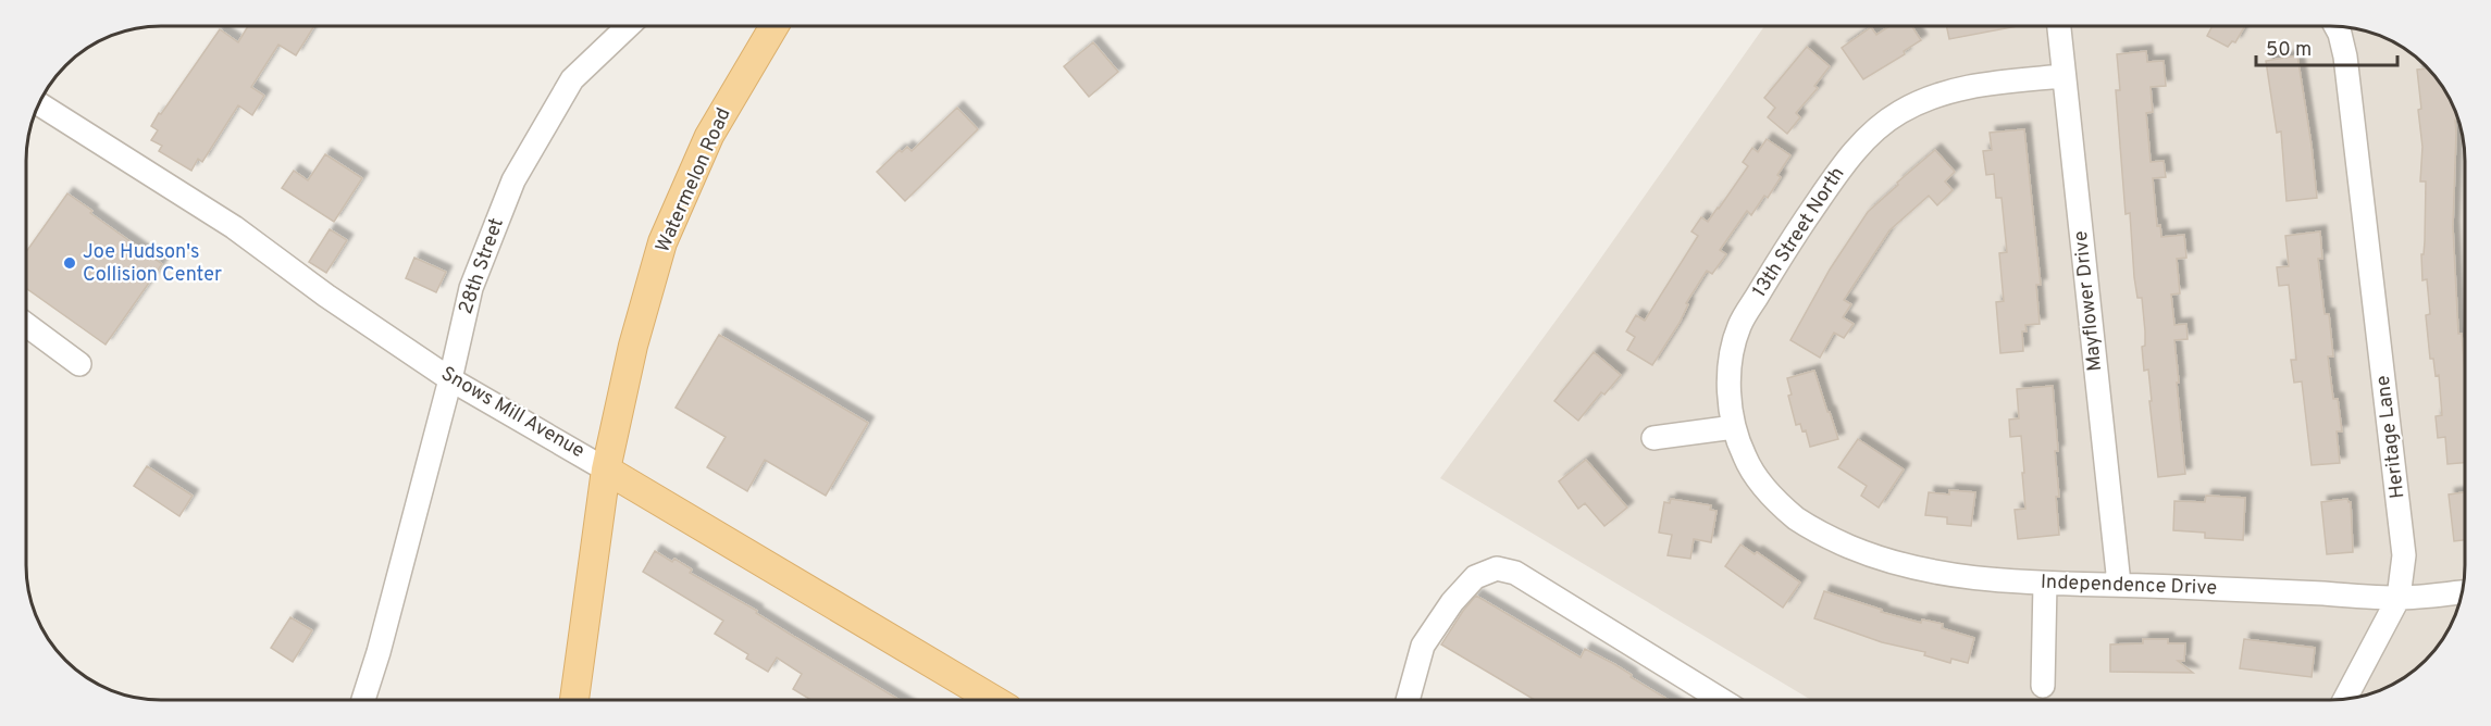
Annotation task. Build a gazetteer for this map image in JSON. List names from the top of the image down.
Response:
{
  "streets": {
    "main road": ["Watermelon Road", "Snows Mill Avenue"],
    "street": [
      "13th Street North",
      "28th Street",
      "Mayflower Drive",
      "Heritage Lane",
      "Independence Drive"
    ]
  },
  "crossings": [
    ["Watermelon Road", "Snows Mill Avenue"],
    ["13th Street North", "Mayflower Drive"],
    ["13th Street North", "Independence Drive"],
    ["28th Street", "Snows Mill Avenue"],
    ["Mayflower Drive", "Independence Drive"],
    ["Heritage Lane", "Independence Drive"]
  ],
  "places": ["Joe Hudson's Collision Center"],
  "scale_bar": "50 m"
}
